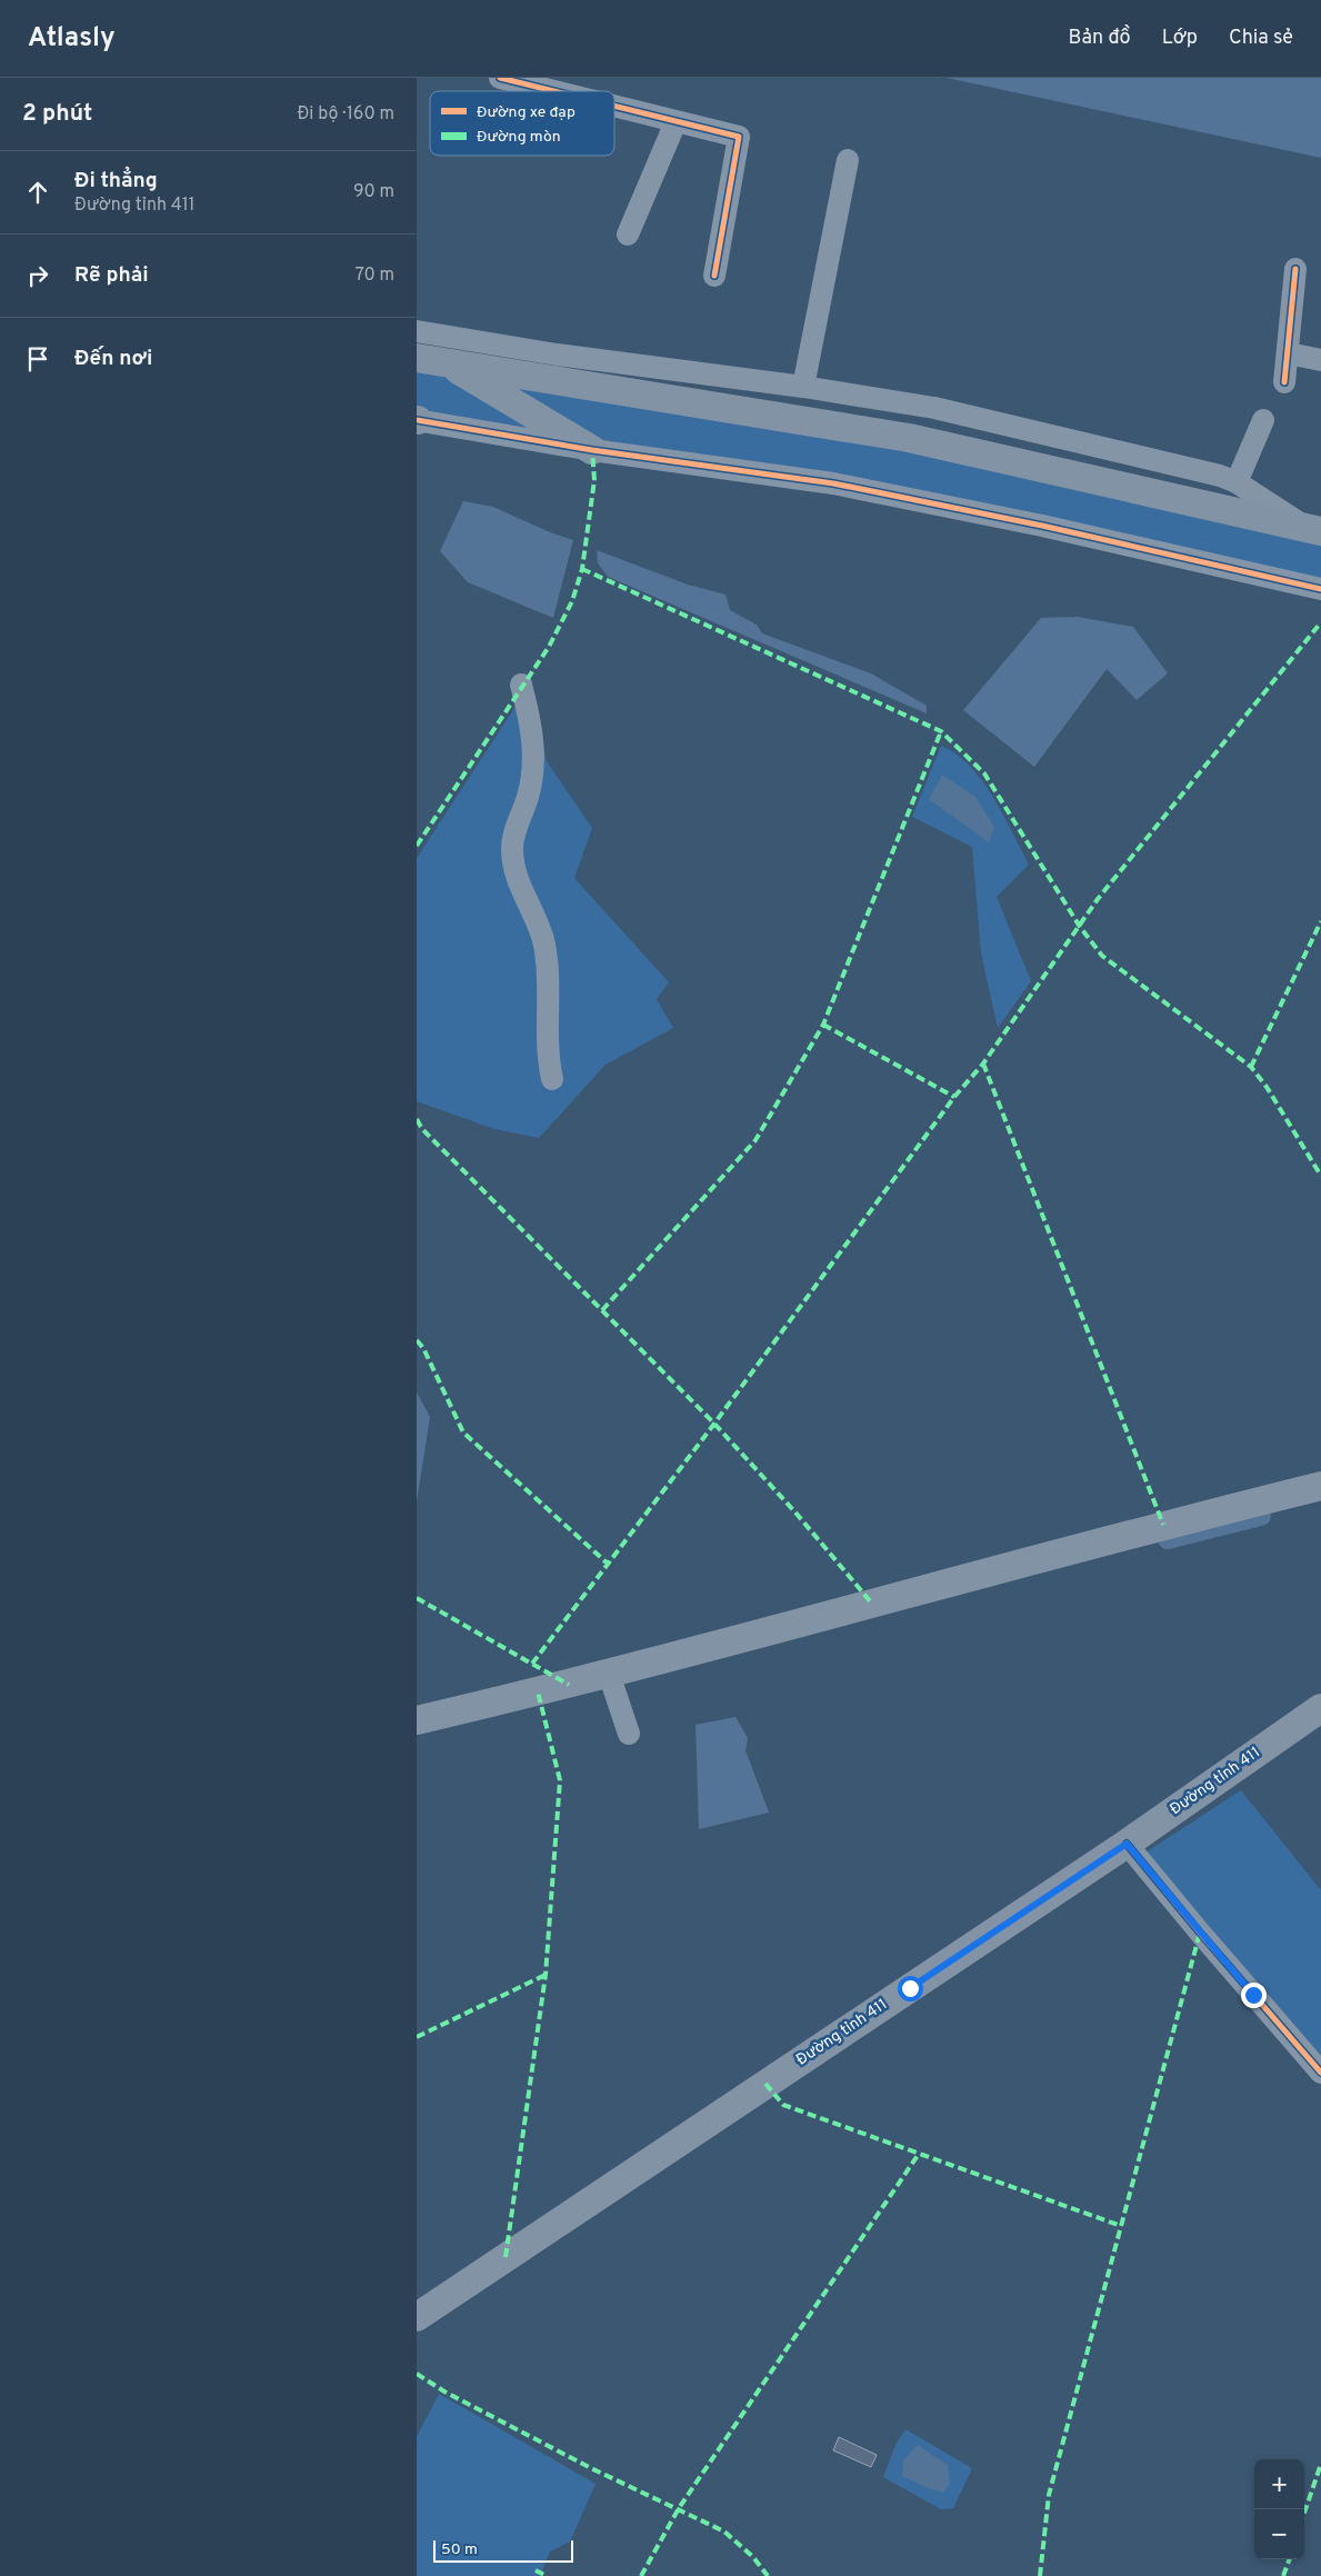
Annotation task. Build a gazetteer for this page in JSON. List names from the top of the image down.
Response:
{
  "streets": {
    "main road": ["Đường tỉnh 411"]
  },
  "legend": ["Đường xe đạp", "Đường mòn"],
  "scale_bar": "50 m",
  "page": {
    "header": "Atlasly",
    "nav": ["Bản đồ", "Lớp", "Chia sẻ"],
    "heading": ["2 phút", "Đi bộ · 160 m"],
    "list": [
      ["Đi thẳng", "Đường tỉnh 411", "90 m"],
      ["Rẽ phải", "70 m"],
      "Đến nơi"
    ],
    "map_buttons": ["+", "−"],
    "scale": "50 m"
  }
}
